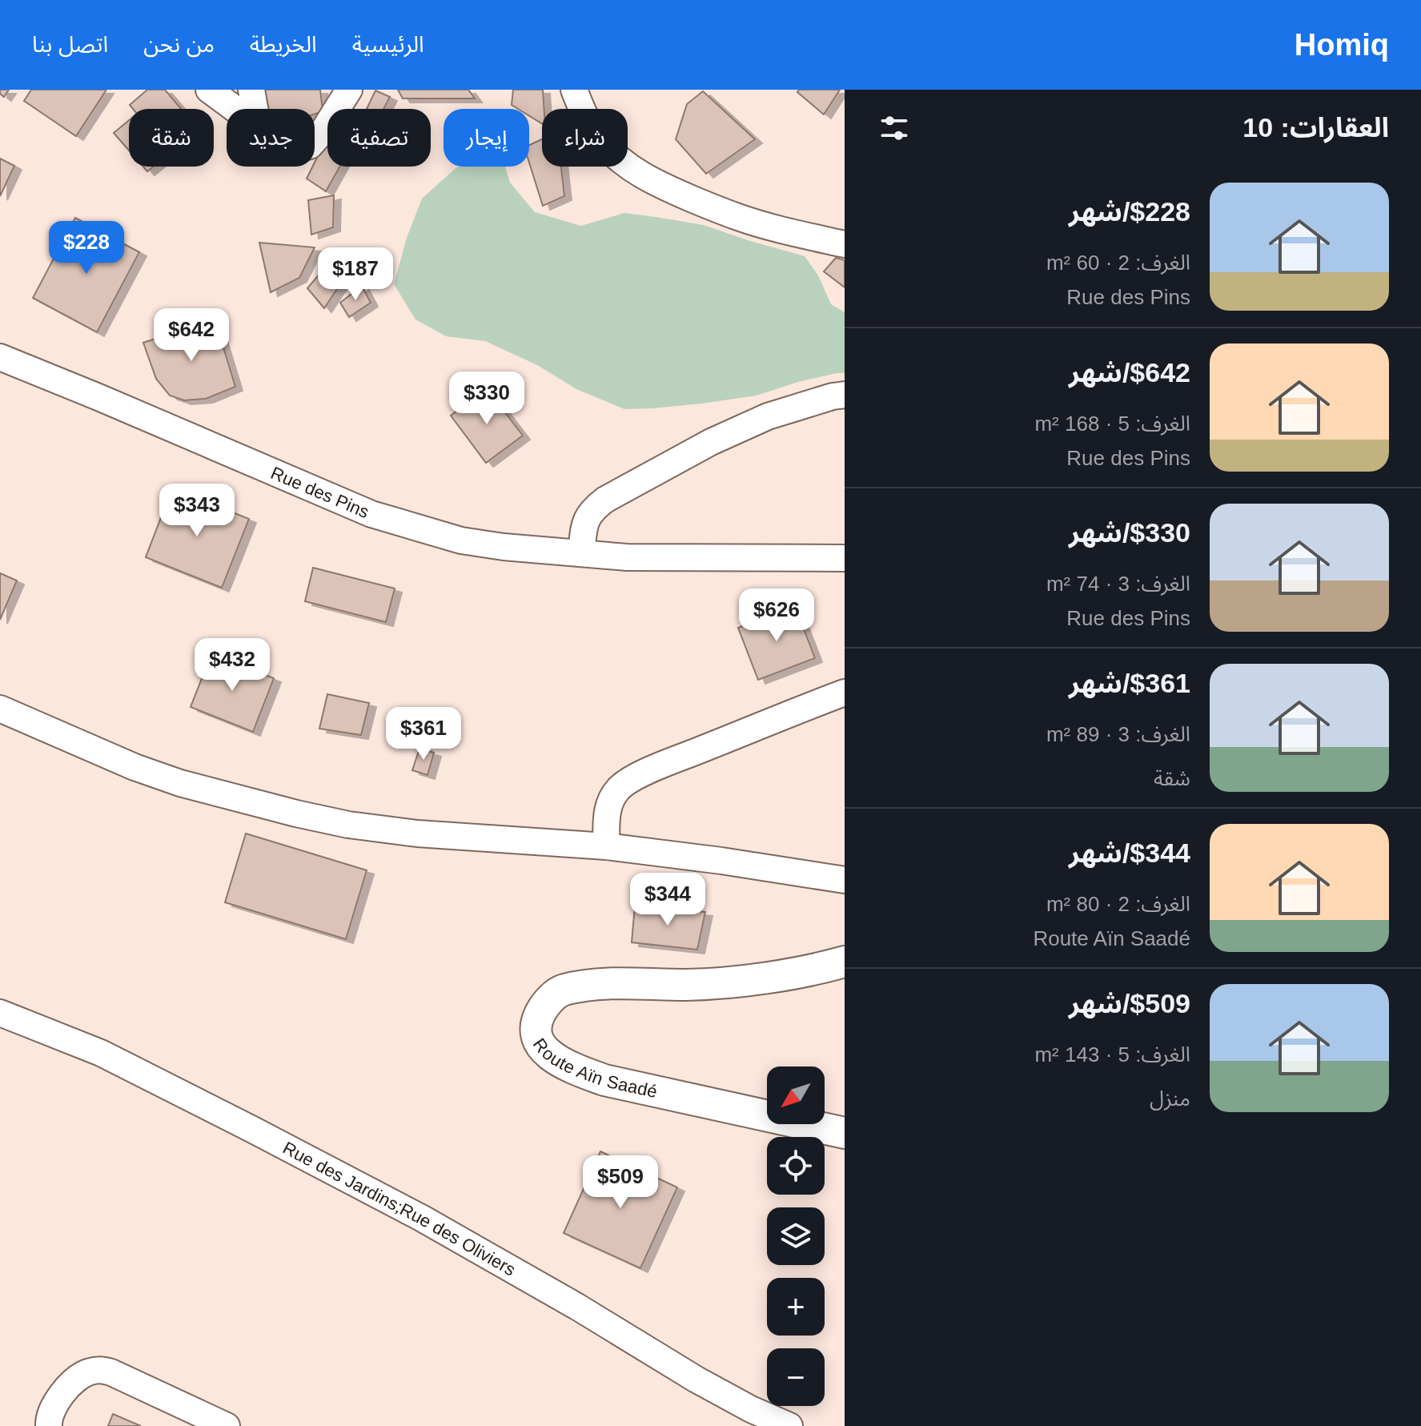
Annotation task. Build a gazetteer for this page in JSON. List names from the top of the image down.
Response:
{
  "streets": {
    "street": ["Rue des Pins", "Route Aïn Saadé", "Rue des Jardins;Rue des Oliviers"]
  },
  "north": "bottom left",
  "page": {
    "header": "Homiq",
    "nav": [
      "الرئيسية",
      "الخريطة",
      "من نحن",
      "اتصل بنا"
    ],
    "heading": "العقارات: 10",
    "chip": [
      "شراء",
      "إيجار",
      "تصفية",
      "جديد",
      "شقة"
    ],
    "list": [
      {
        "name": "$228/شهر",
        "note": "الغرف: 2 · 60 m² · Rue des Pins"
      },
      {
        "name": "$642/شهر",
        "note": "الغرف: 5 · 168 m² · Rue des Pins"
      },
      {
        "name": "$330/شهر",
        "note": "الغرف: 3 · 74 m² · Rue des Pins"
      },
      {
        "name": "$361/شهر",
        "note": "الغرف: 3 · 89 m² · شقة"
      },
      {
        "name": "$344/شهر",
        "note": "الغرف: 2 · 80 m² · Route Aïn Saadé"
      },
      {
        "name": "$509/شهر",
        "note": "الغرف: 5 · 143 m² · منزل"
      }
    ],
    "price": [
      "$228",
      "$187",
      "$642",
      "$330",
      "$343",
      "$626",
      "$432",
      "$361",
      "$344",
      "$509"
    ],
    "map_buttons": ["+", "−"]
  }
}
